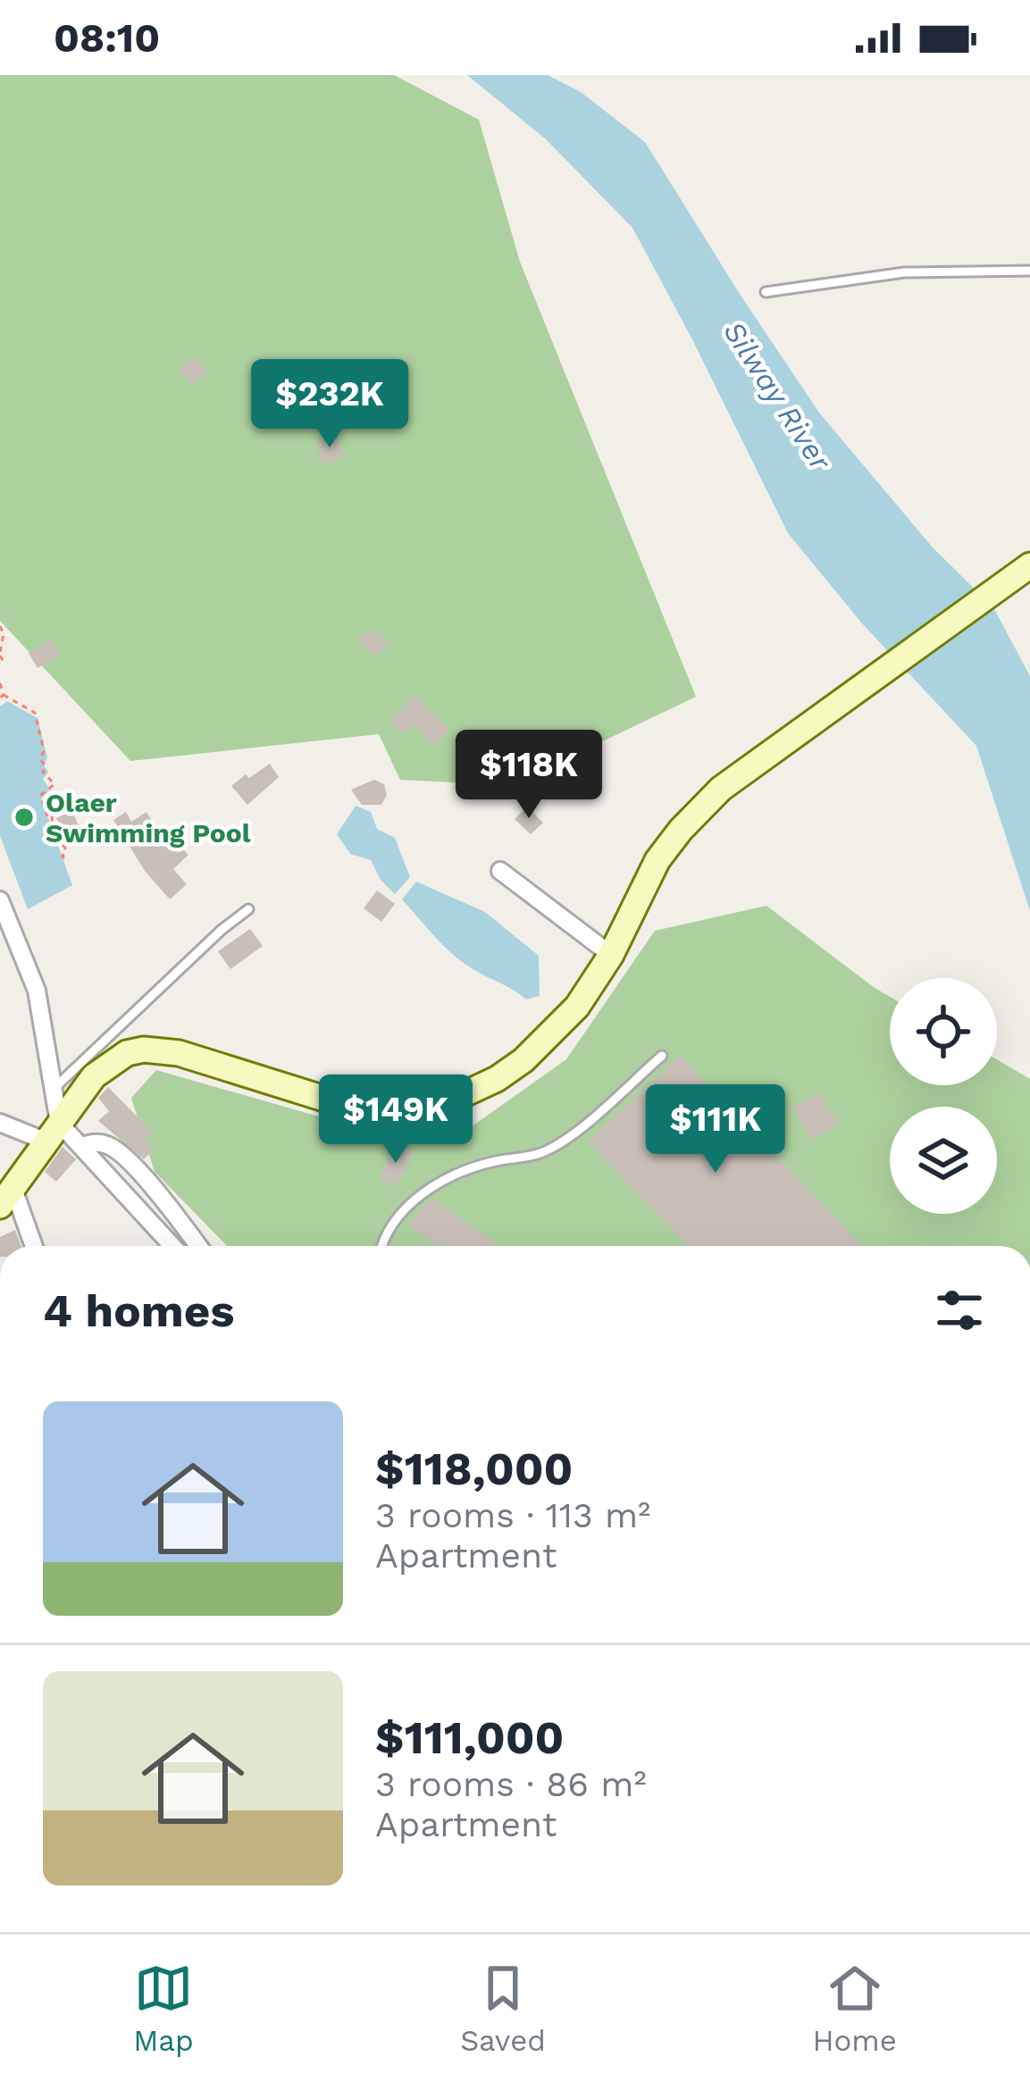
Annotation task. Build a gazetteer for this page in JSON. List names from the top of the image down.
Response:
{
  "water": ["Silway River"],
  "places": ["Olaer Swimming Pool"],
  "page": {
    "status": "08:10",
    "price": [
      "$232K",
      "$118K",
      "$149K",
      "$111K"
    ],
    "heading": "4 homes",
    "list": [
      {
        "name": "$118,000",
        "note": "3 rooms · 113 m² · Apartment"
      },
      {
        "name": "$111,000",
        "note": "3 rooms · 86 m² · Apartment"
      }
    ],
    "tabs": ["Map", "Saved", "Home"]
  }
}
